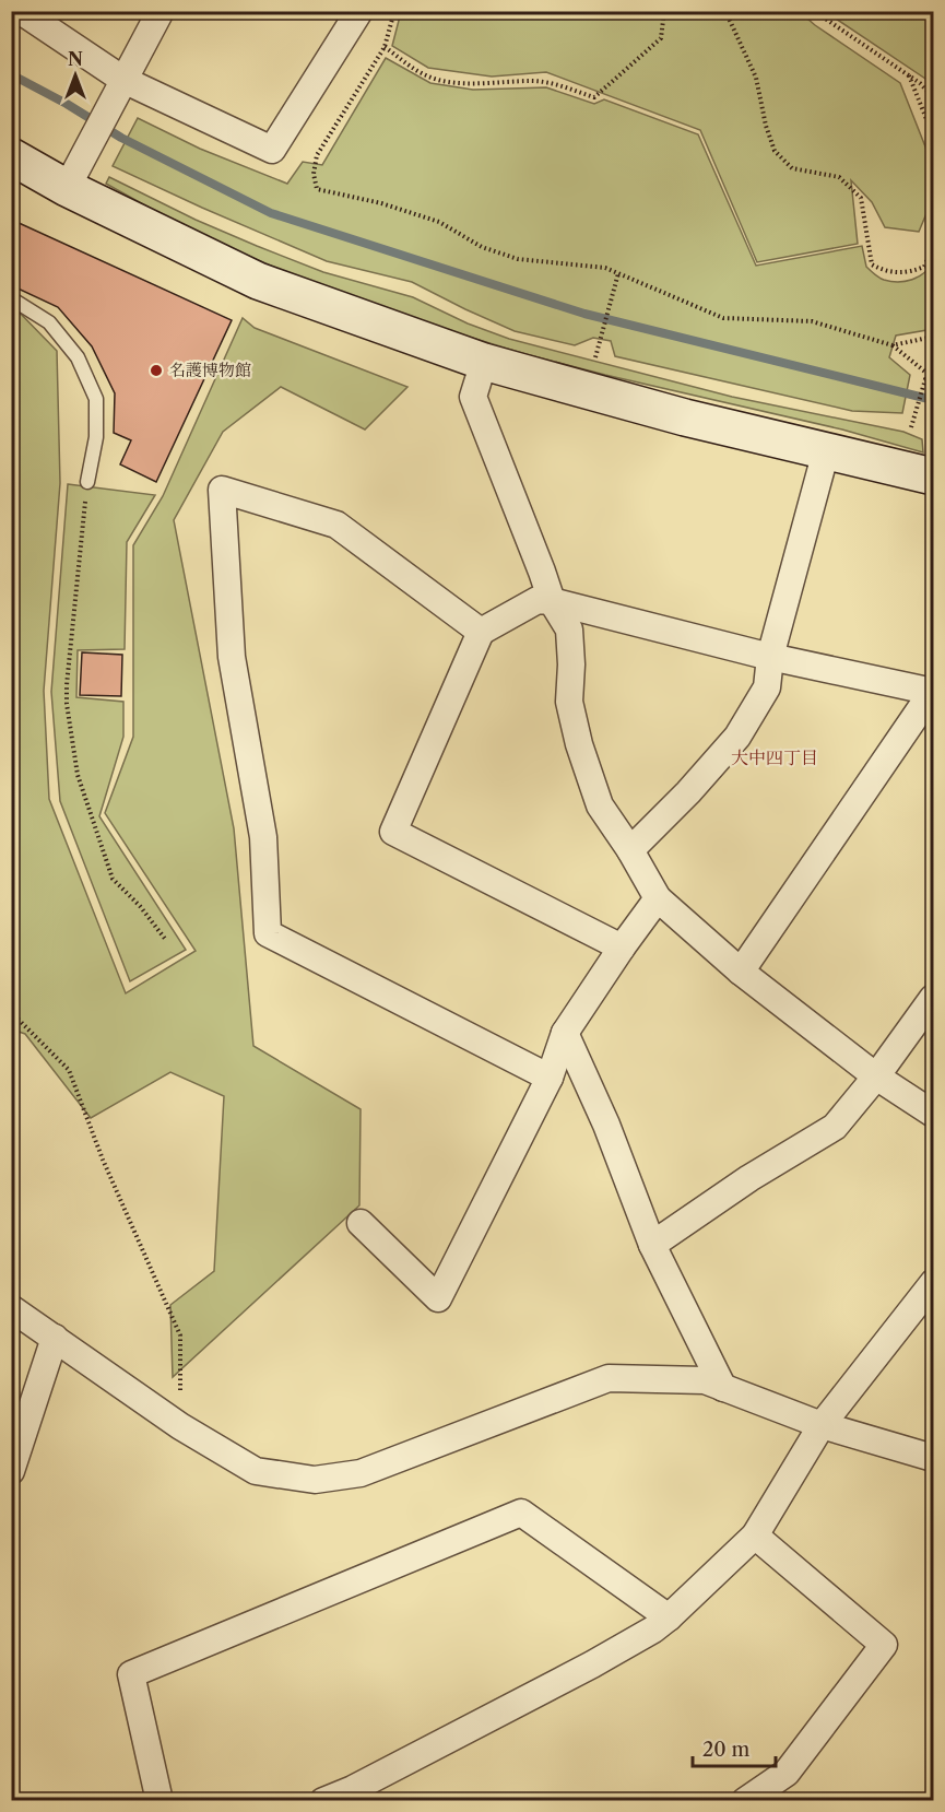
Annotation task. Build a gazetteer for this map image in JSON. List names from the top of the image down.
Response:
{
  "districts": ["大中四丁目"],
  "places": ["名護博物館"],
  "scale_bar": "20 m",
  "north": "top"
}
